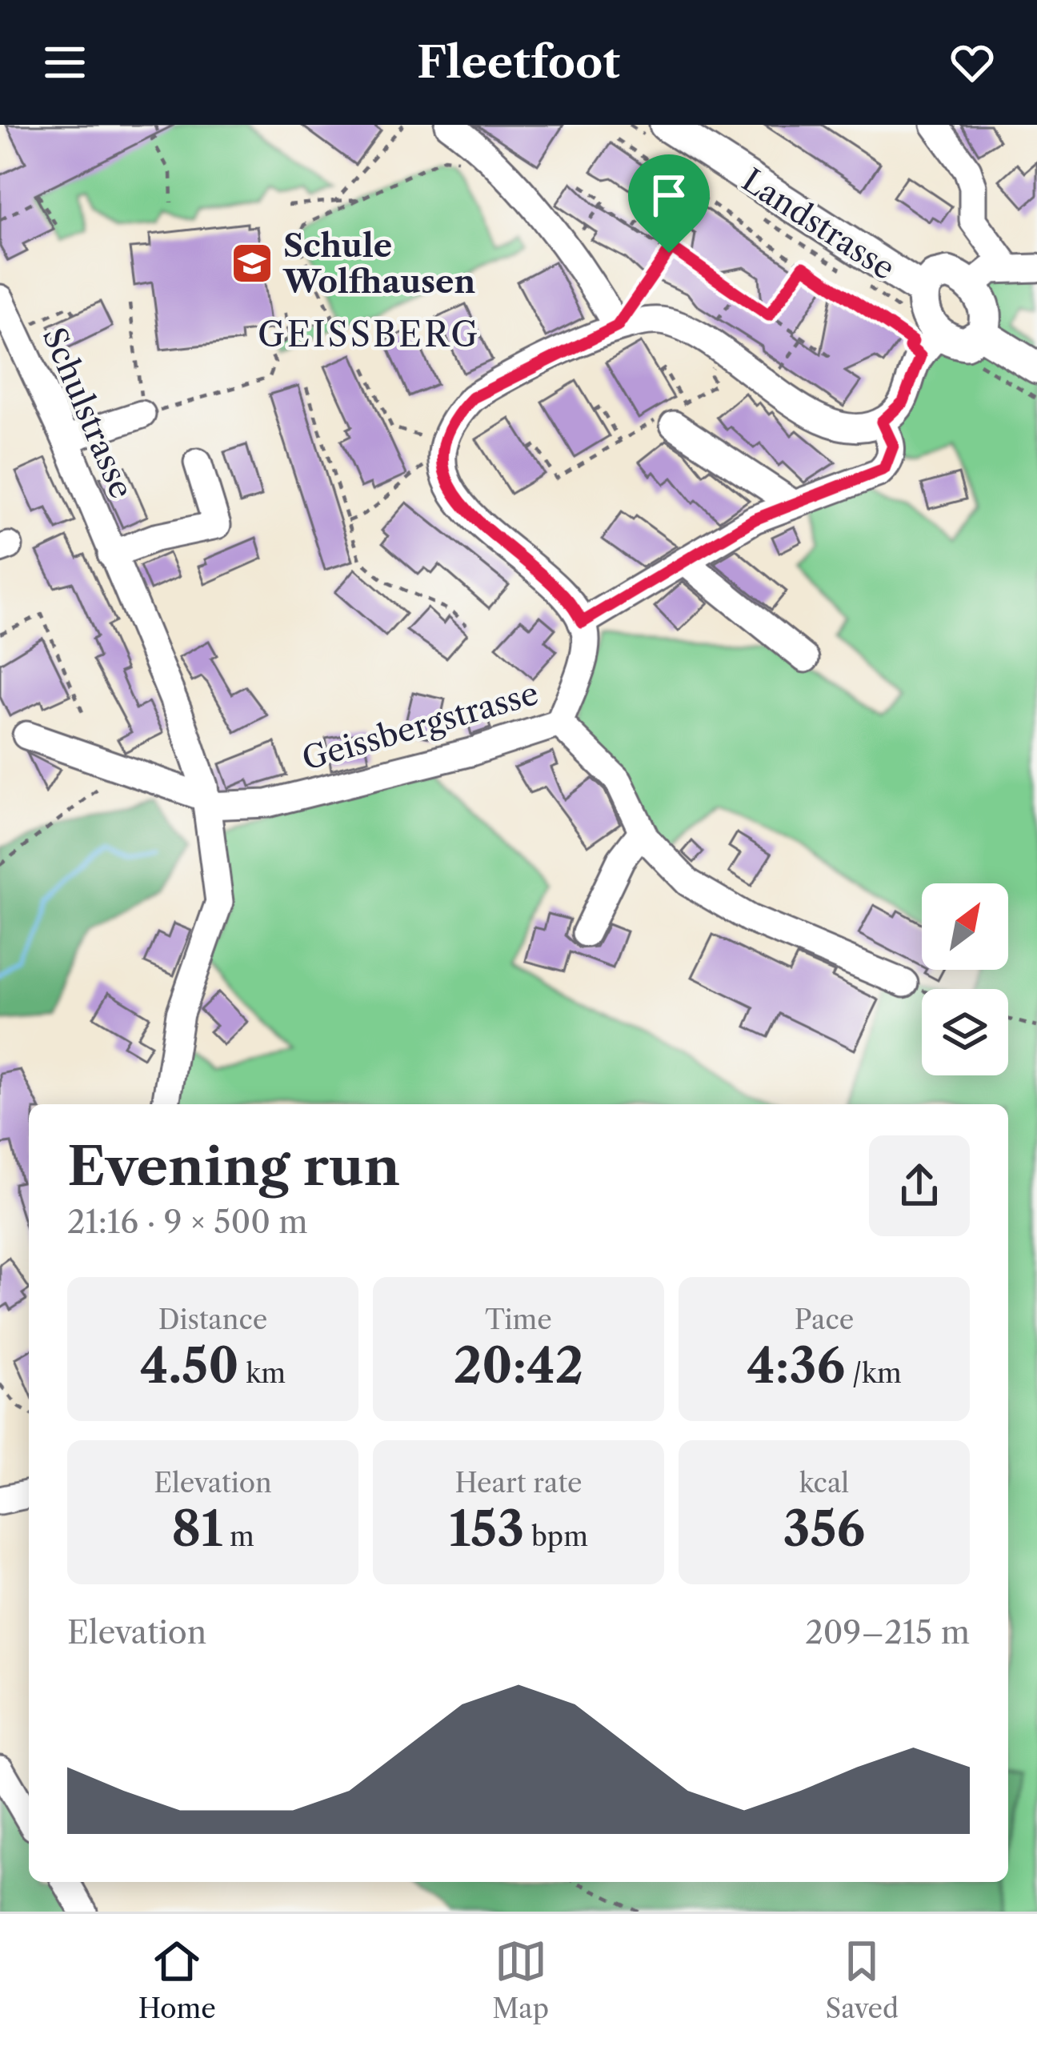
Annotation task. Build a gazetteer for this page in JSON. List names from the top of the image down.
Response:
{
  "streets": {
    "main road": ["Landstrasse"],
    "street": ["Schulstrasse", "Geissbergstrasse"]
  },
  "crossings": [
    ["Schulstrasse", "Geissbergstrasse"]
  ],
  "districts": ["GEISSBERG"],
  "places": {
    "school or university": ["Schule Wolfhausen"]
  },
  "north": "top right",
  "page": {
    "header": "Fleetfoot",
    "heading": ["Evening run", "21:16 · 9 × 500 m"],
    "stats": [
      ["Distance", "4.50 km"],
      ["Time", "20:42"],
      ["Pace", "4:36 /km"],
      ["Elevation", "81 m"],
      ["Heart rate", "153 bpm"],
      ["kcal", "356"]
    ],
    "chart": ["Elevation", "209–215 m"],
    "tabs": ["Home", "Map", "Saved"]
  }
}
